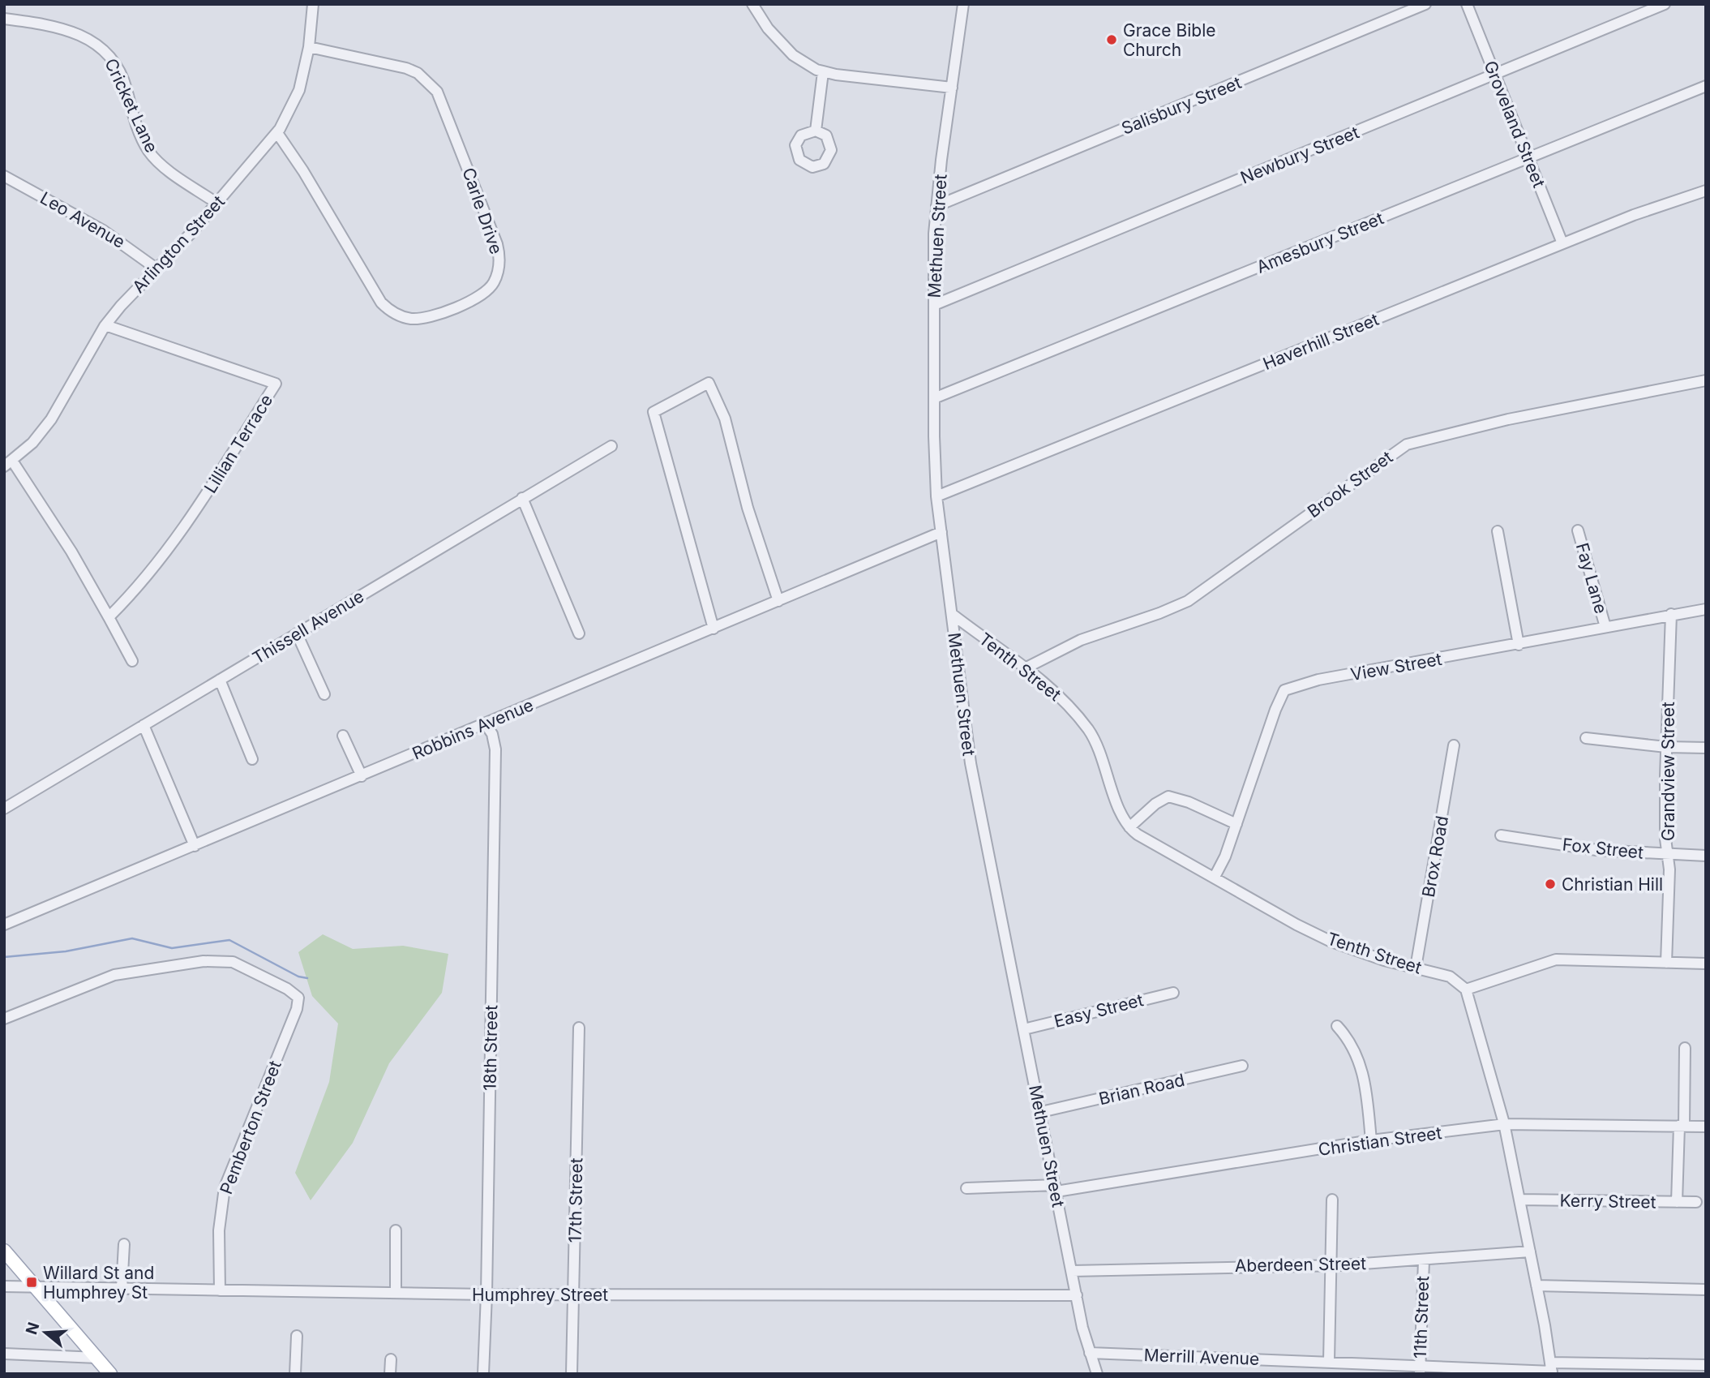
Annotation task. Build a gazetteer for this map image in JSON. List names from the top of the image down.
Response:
{
  "streets": {
    "street": [
      "Cricket Lane",
      "Salisbury Street",
      "Groveland Street",
      "Newbury Street",
      "Carle Drive",
      "Leo Avenue",
      "Methuen Street",
      "Amesbury Street",
      "Arlington Street",
      "Haverhill Street",
      "Lillian Terrace",
      "Brook Street",
      "Fay Lane",
      "Thissell Avenue",
      "Tenth Street",
      "View Street",
      "Robbins Avenue",
      "Grandview Street",
      "Fox Street",
      "Brox Road",
      "Easy Street",
      "18th Street",
      "Brian Road",
      "Pemberton Street",
      "Christian Street",
      "17th Street",
      "Kerry Street",
      "Aberdeen Street",
      "Humphrey Street",
      "11th Street",
      "Merrill Avenue"
    ]
  },
  "crossings": [
    ["Cricket Lane", "Arlington Street"],
    ["Salisbury Street", "Methuen Street"],
    ["Groveland Street", "Newbury Street"],
    ["Groveland Street", "Amesbury Street"],
    ["Groveland Street", "Haverhill Street"],
    ["Newbury Street", "Methuen Street"],
    ["Carle Drive", "Arlington Street"],
    ["Leo Avenue", "Arlington Street"],
    ["Methuen Street", "Amesbury Street"],
    ["Methuen Street", "Haverhill Street"],
    ["Methuen Street", "Tenth Street"],
    ["Methuen Street", "Robbins Avenue"],
    ["Methuen Street", "Easy Street"],
    ["Methuen Street", "Brian Road"],
    ["Methuen Street", "Christian Street"],
    ["Methuen Street", "Aberdeen Street"],
    ["Methuen Street", "Humphrey Street"],
    ["Methuen Street", "Merrill Avenue"],
    ["Arlington Street", "Lillian Terrace"],
    ["Brook Street", "Tenth Street"],
    ["Fay Lane", "View Street"],
    ["Tenth Street", "View Street"],
    ["Tenth Street", "Brox Road"],
    ["View Street", "Grandview Street"],
    ["Robbins Avenue", "18th Street"],
    ["Grandview Street", "Fox Street"],
    ["18th Street", "Humphrey Street"],
    ["Pemberton Street", "Humphrey Street"],
    ["17th Street", "Humphrey Street"],
    ["Aberdeen Street", "11th Street"],
    ["11th Street", "Merrill Avenue"]
  ],
  "places": {
    "other": ["Grace Bible Church", "Christian Hill"],
    "transit": ["Willard St and Humphrey St"]
  },
  "north": "left"
}
